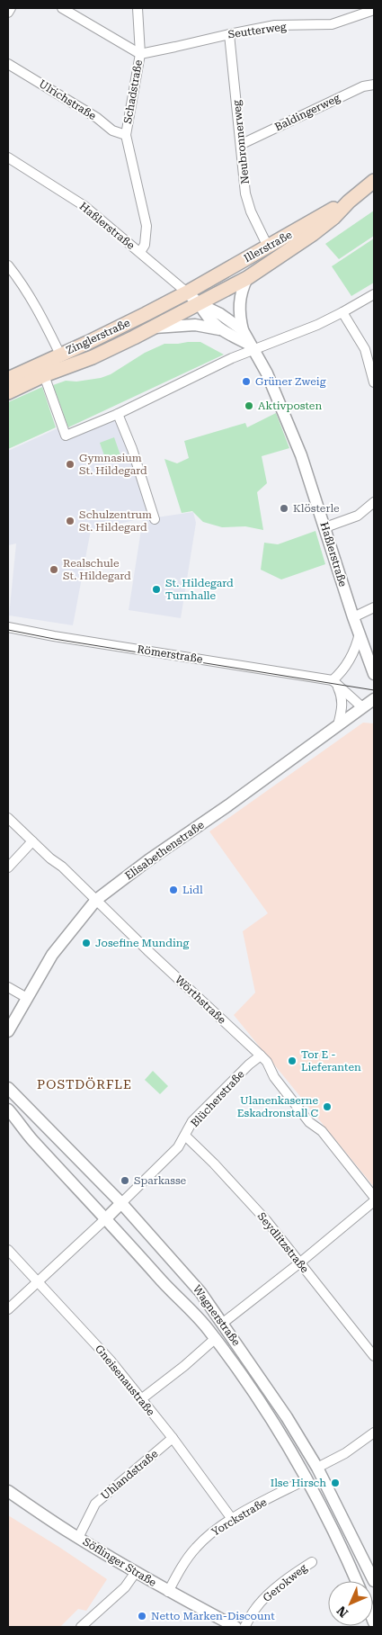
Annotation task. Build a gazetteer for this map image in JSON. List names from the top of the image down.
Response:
{
  "streets": {
    "main road": ["Illerstraße", "Zinglerstraße"],
    "street": [
      "Seutterweg",
      "Schadstraße",
      "Ulrichstraße",
      "Baldingerweg",
      "Neubronnerweg",
      "Haßlerstraße",
      "Römerstraße",
      "Elisabethenstraße",
      "Wörthstraße",
      "Blücherstraße",
      "Seydlitzstraße",
      "Wagnerstraße",
      "Gneisenaustraße",
      "Uhlandstraße",
      "Yorckstraße",
      "Söflinger Straße",
      "Gerokweg"
    ]
  },
  "crossings": [
    ["Seutterweg", "Schadstraße"],
    ["Seutterweg", "Neubronnerweg"],
    ["Schadstraße", "Ulrichstraße"],
    ["Schadstraße", "Haßlerstraße"],
    ["Baldingerweg", "Neubronnerweg"],
    ["Neubronnerweg", "Illerstraße"],
    ["Haßlerstraße", "Illerstraße"],
    ["Haßlerstraße", "Zinglerstraße"],
    ["Illerstraße", "Zinglerstraße"],
    ["Elisabethenstraße", "Wörthstraße"],
    ["Wörthstraße", "Blücherstraße"],
    ["Blücherstraße", "Seydlitzstraße"],
    ["Blücherstraße", "Wagnerstraße"],
    ["Wagnerstraße", "Yorckstraße"],
    ["Gneisenaustraße", "Uhlandstraße"],
    ["Gneisenaustraße", "Yorckstraße"],
    ["Uhlandstraße", "Söflinger Straße"],
    ["Yorckstraße", "Söflinger Straße"]
  ],
  "districts": ["POSTDÖRFLE"],
  "places": [
    "Grüner Zweig",
    "Aktivposten",
    "Gymnasium St. Hildegard",
    "Klösterle",
    "Schulzentrum St. Hildegard",
    "Realschule St. Hildegard",
    "St. Hildegard Turnhalle",
    "Lidl",
    "Josefine Munding",
    "Tor E - Lieferanten",
    "Ulanenkaserne Eskadronstall C",
    "Sparkasse",
    "Ilse Hirsch",
    "Netto Marken-Discount"
  ],
  "north": "bottom left"
}
